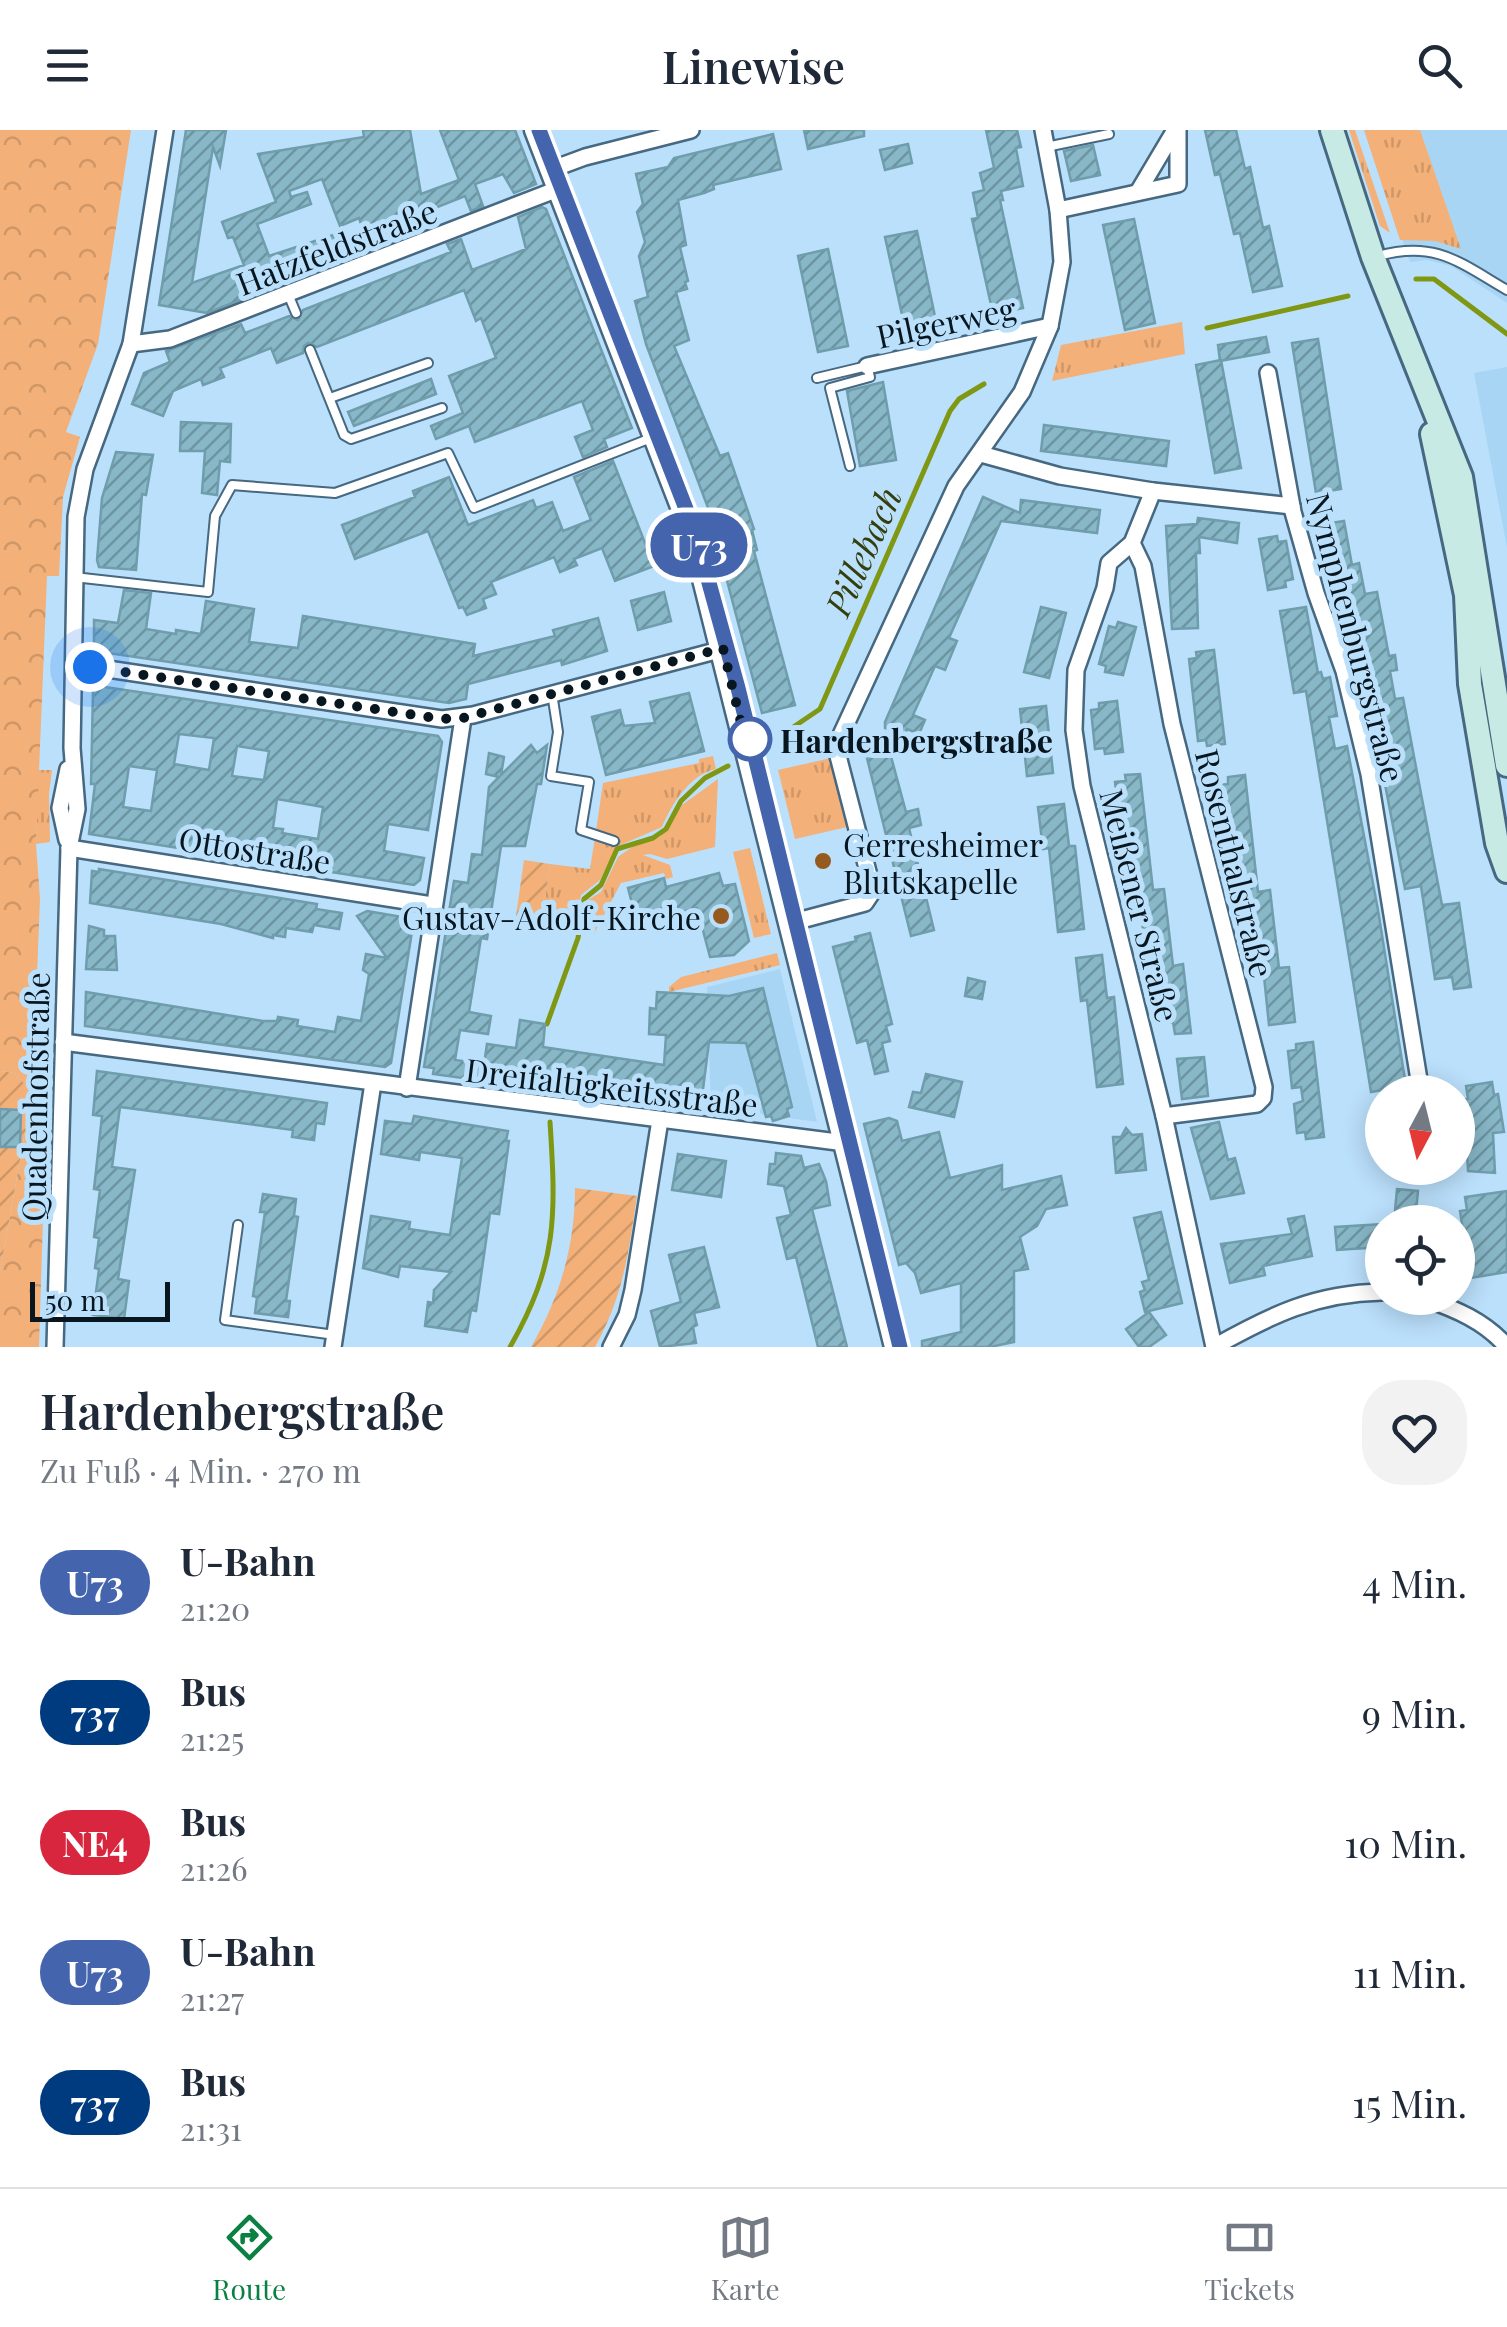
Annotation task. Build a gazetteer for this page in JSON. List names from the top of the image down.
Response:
{
  "streets": {
    "street": [
      "Hatzfeldstraße",
      "Pilgerweg",
      "Nymphenburgstraße",
      "Ottostraße",
      "Rosenthalstraße",
      "Meißener Straße",
      "Dreifaltigkeitsstraße",
      "Quadenhofstraße"
    ]
  },
  "crossings": [
    ["Hatzfeldstraße", "Quadenhofstraße"],
    ["Ottostraße", "Quadenhofstraße"],
    ["Rosenthalstraße", "Meißener Straße"],
    ["Dreifaltigkeitsstraße", "Quadenhofstraße"]
  ],
  "water": ["Pillebach"],
  "places": ["Hardenbergstraße", "Gerresheimer Blutskapelle", "Gustav-Adolf-Kirche"],
  "lines": ["metro line U73"],
  "scale_bar": "50 m",
  "north": "bottom",
  "page": {
    "header": "Linewise",
    "on_map": "U73",
    "scale": "50 m",
    "heading": ["Hardenbergstraße", "Zu Fuß · 4 Min. · 270 m"],
    "list": [
      {
        "mark": "U73",
        "name": "U-Bahn",
        "note": "21:20",
        "value": "4 Min."
      },
      {
        "mark": "737",
        "name": "Bus",
        "note": "21:25",
        "value": "9 Min."
      },
      {
        "mark": "NE4",
        "name": "Bus",
        "note": "21:26",
        "value": "10 Min."
      },
      {
        "mark": "U73",
        "name": "U-Bahn",
        "note": "21:27",
        "value": "11 Min."
      },
      {
        "mark": "737",
        "name": "Bus",
        "note": "21:31",
        "value": "15 Min."
      }
    ],
    "tabs": ["Route", "Karte", "Tickets"]
  }
}
